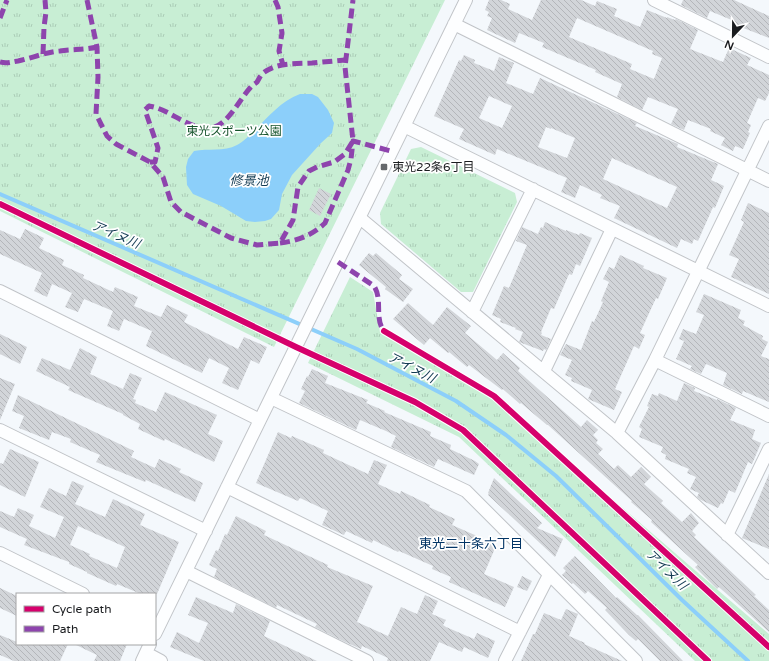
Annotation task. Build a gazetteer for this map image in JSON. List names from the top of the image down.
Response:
{
  "districts": ["東光二十条六丁目"],
  "water": ["修景池", "アイヌ川"],
  "parks": ["東光スポーツ公園"],
  "places": {
    "transit": ["東光22条6丁目"]
  },
  "legend": ["Cycle path", "Path"],
  "north": "bottom"
}
